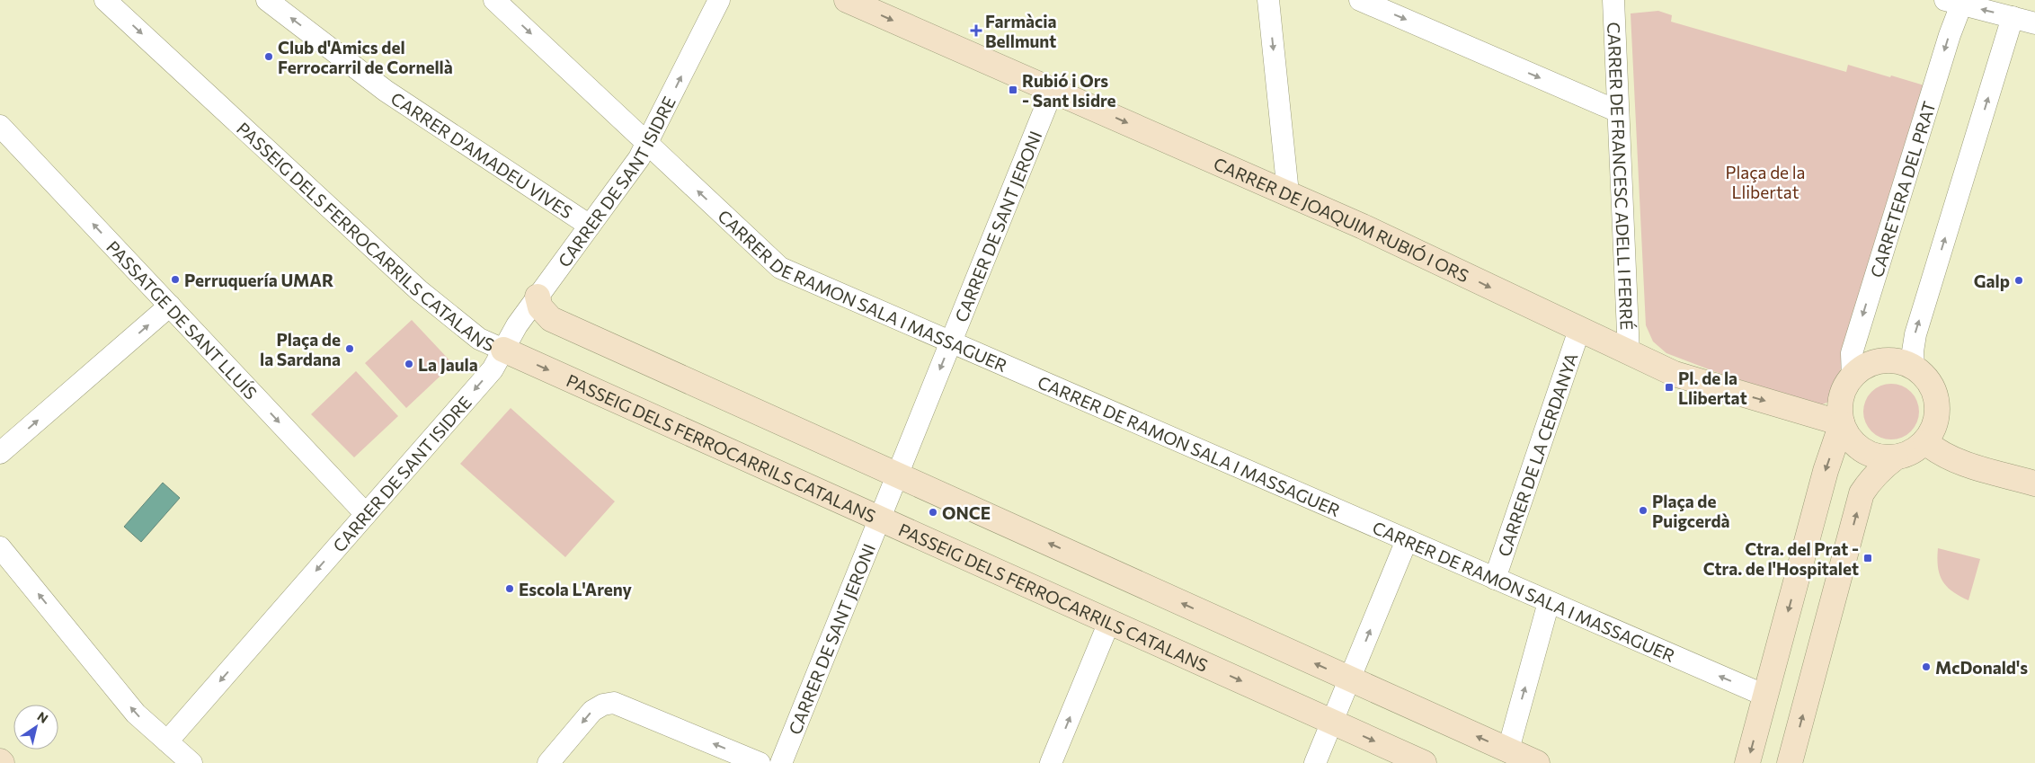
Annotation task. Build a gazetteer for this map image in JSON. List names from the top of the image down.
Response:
{
  "streets": {
    "street": [
      "CARRER D'AMADEU VIVES",
      "CARRER DE FRANCESC ADELL I FERRÉ",
      "CARRER DE SANT ISIDRE",
      "CARRETERA DEL PRAT",
      "CARRER DE JOAQUIM RUBIÓ I ORS",
      "CARRER DE SANT JERONI",
      "PASSEIG DELS FERROCARRILS CATALANS",
      "CARRER DE RAMON SALA I MASSAGUER",
      "PASSATGE DE SANT LLUÍS",
      "CARRER DE LA CERDANYA"
    ]
  },
  "crossings": [
    ["CARRER D'AMADEU VIVES", "CARRER DE SANT ISIDRE"],
    ["CARRER DE FRANCESC ADELL I FERRÉ", "CARRER DE JOAQUIM RUBIÓ I ORS"],
    ["CARRER DE SANT ISIDRE", "PASSEIG DELS FERROCARRILS CATALANS"],
    ["CARRER DE SANT ISIDRE", "CARRER DE RAMON SALA I MASSAGUER"],
    ["CARRER DE SANT ISIDRE", "PASSATGE DE SANT LLUÍS"],
    ["CARRETERA DEL PRAT", "CARRER DE JOAQUIM RUBIÓ I ORS"],
    ["CARRER DE JOAQUIM RUBIÓ I ORS", "CARRER DE SANT JERONI"],
    ["CARRER DE JOAQUIM RUBIÓ I ORS", "CARRER DE LA CERDANYA"],
    ["CARRER DE SANT JERONI", "PASSEIG DELS FERROCARRILS CATALANS"],
    ["CARRER DE SANT JERONI", "CARRER DE RAMON SALA I MASSAGUER"],
    ["CARRER DE RAMON SALA I MASSAGUER", "CARRER DE LA CERDANYA"]
  ],
  "one_way": ["CARRER D'AMADEU VIVES", "CARRER DE JOAQUIM RUBIÓ I ORS"],
  "parks": ["Plaça de la Llibertat"],
  "places": {
    "health": ["Farmàcia Bellmunt"],
    "other": [
      "Club d'Amics del Ferrocarril de Cornellà",
      "Perruquería UMAR",
      "Galp",
      "Plaça de la Sardana",
      "La Jaula",
      "Plaça de Puigcerdà",
      "ONCE",
      "Escola L'Areny",
      "McDonald's"
    ],
    "transit": ["Rubió i Ors - Sant Isidre", "Pl. de la Llibertat", "Ctra. del Prat - Ctra. de l'Hospitalet"]
  },
  "north": "top right"
}
